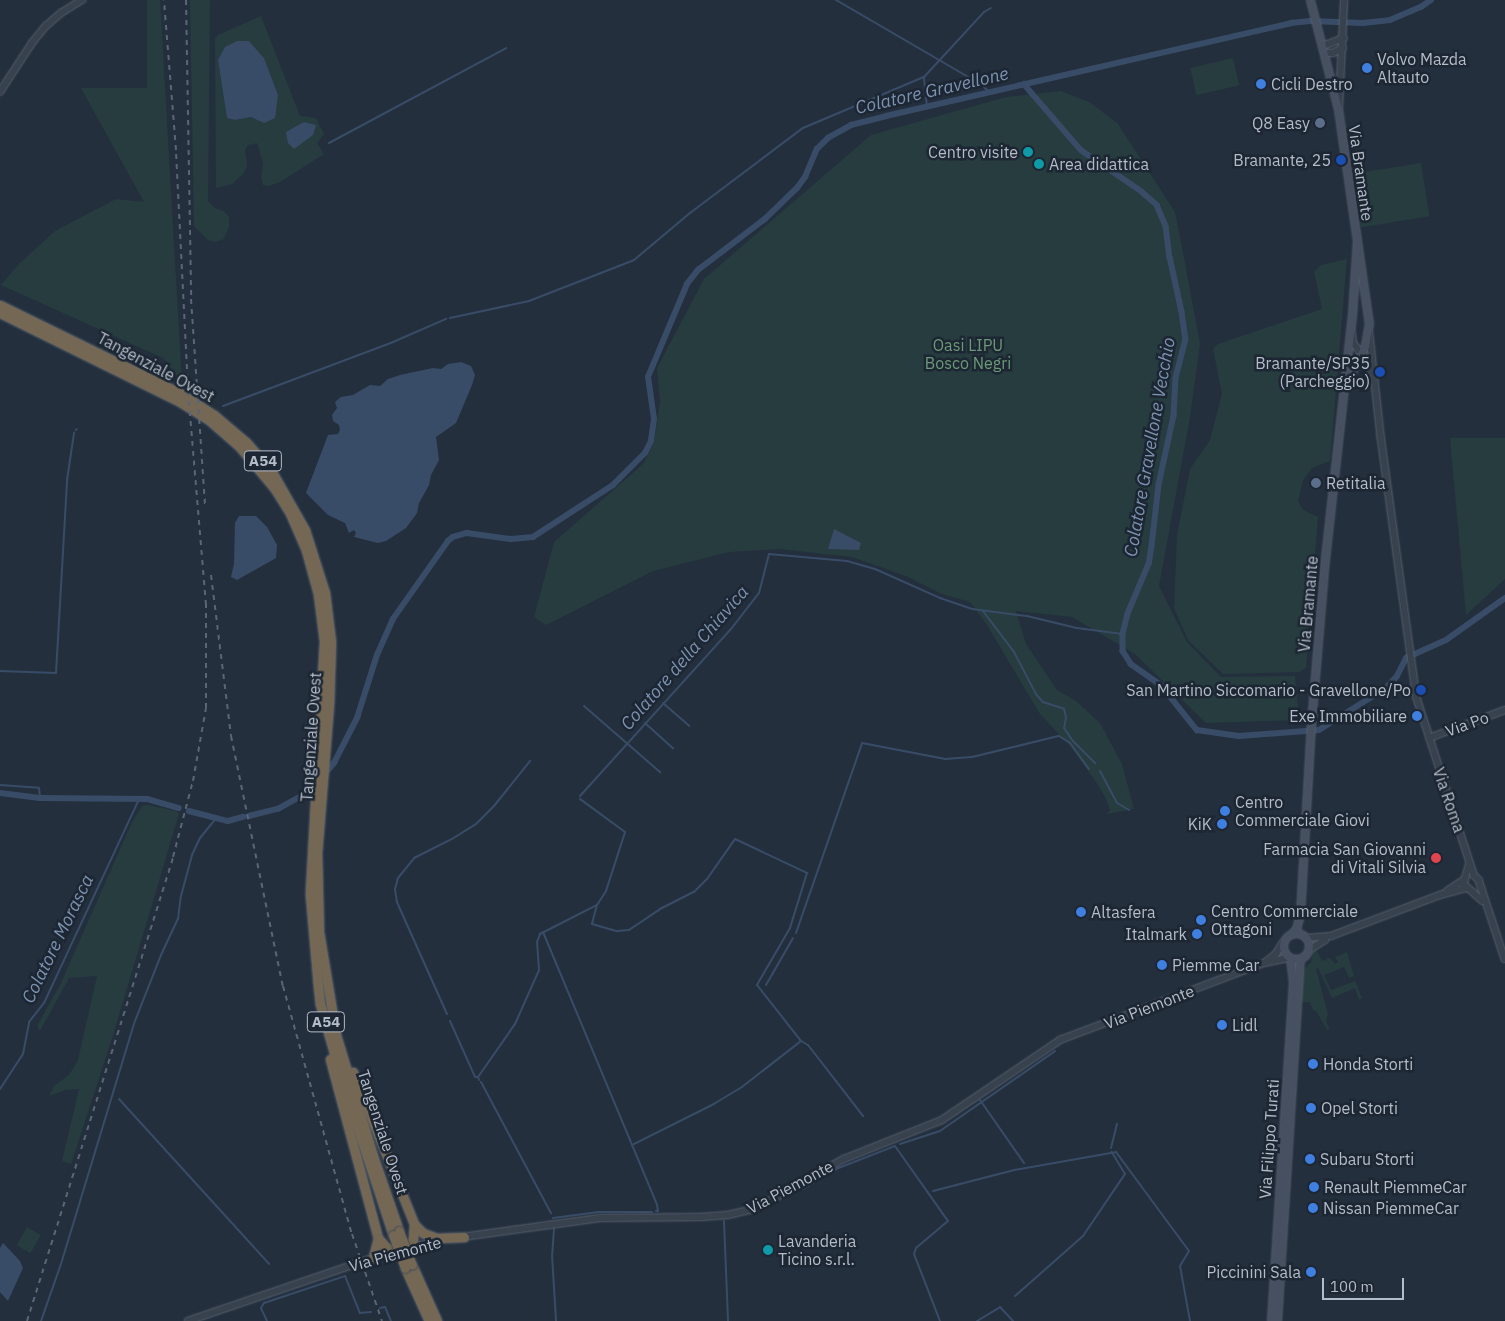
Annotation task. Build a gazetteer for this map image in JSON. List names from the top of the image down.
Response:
{
  "streets": {
    "highway": ["Tangenziale Ovest", "A54"],
    "main road": ["Via Bramante", "Via Filippo Turati"],
    "street": ["Via Po", "Via Roma", "Via Piemonte"]
  },
  "crossings": [
    ["Via Bramante", "Via Roma"],
    ["Tangenziale Ovest", "A54"],
    ["Via Po", "Via Roma"],
    ["Via Piemonte", "Via Filippo Turati"]
  ],
  "water": [
    "Colatore Gravellone",
    "Colatore Gravellone Vecchio",
    "Colatore della Chiavica",
    "Colatore Morasca"
  ],
  "parks": ["Oasi LIPU Bosco Negri"],
  "places": [
    "Volvo Mazda Altauto",
    "Cicli Destro",
    "Q8 Easy",
    "Centro visite",
    "Bramante, 25",
    "Area didattica",
    "Bramante/SP35 (Parcheggio)",
    "Retitalia",
    "San Martino Siccomario - Gravellone/Po",
    "Exe Immobiliare",
    "Centro Commerciale Giovi",
    "KiK",
    "Farmacia San Giovanni di Vitali Silvia",
    "Altasfera",
    "Centro Commerciale Ottagoni",
    "Italmark",
    "Piemme Car",
    "Lidl",
    "Honda Storti",
    "Opel Storti",
    "Subaru Storti",
    "Renault PiemmeCar",
    "Nissan PiemmeCar",
    "Lavanderia Ticino s.r.l.",
    "Piccinini Sala"
  ],
  "scale_bar": "100 m"
}
